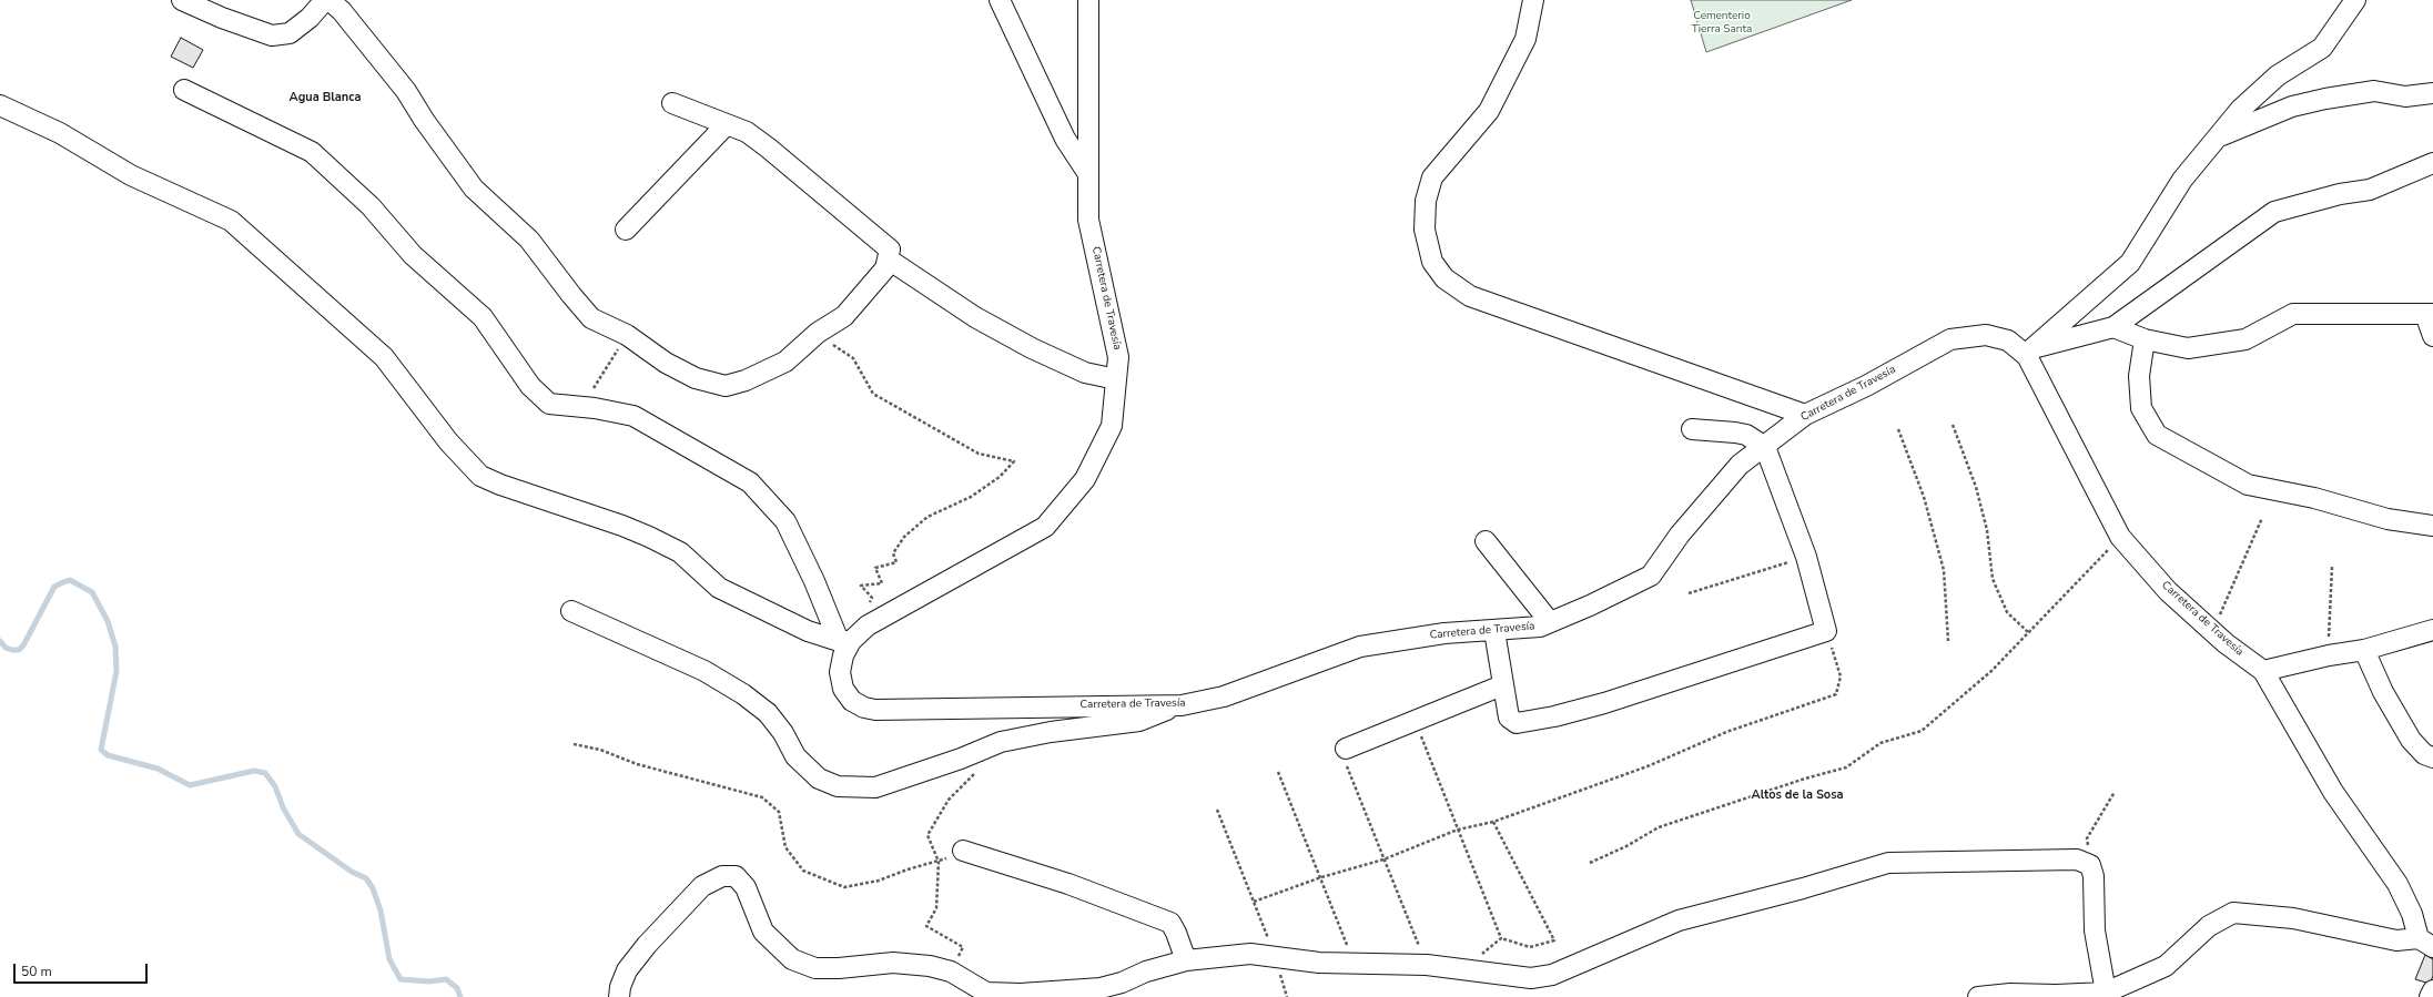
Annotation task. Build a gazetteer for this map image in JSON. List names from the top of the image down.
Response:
{
  "streets": {
    "street": ["Carretera de Travesía"]
  },
  "districts": ["Agua Blanca", "Altos de la Sosa"],
  "parks": ["Cementerio Tierra Santa"],
  "scale_bar": "50 m"
}
